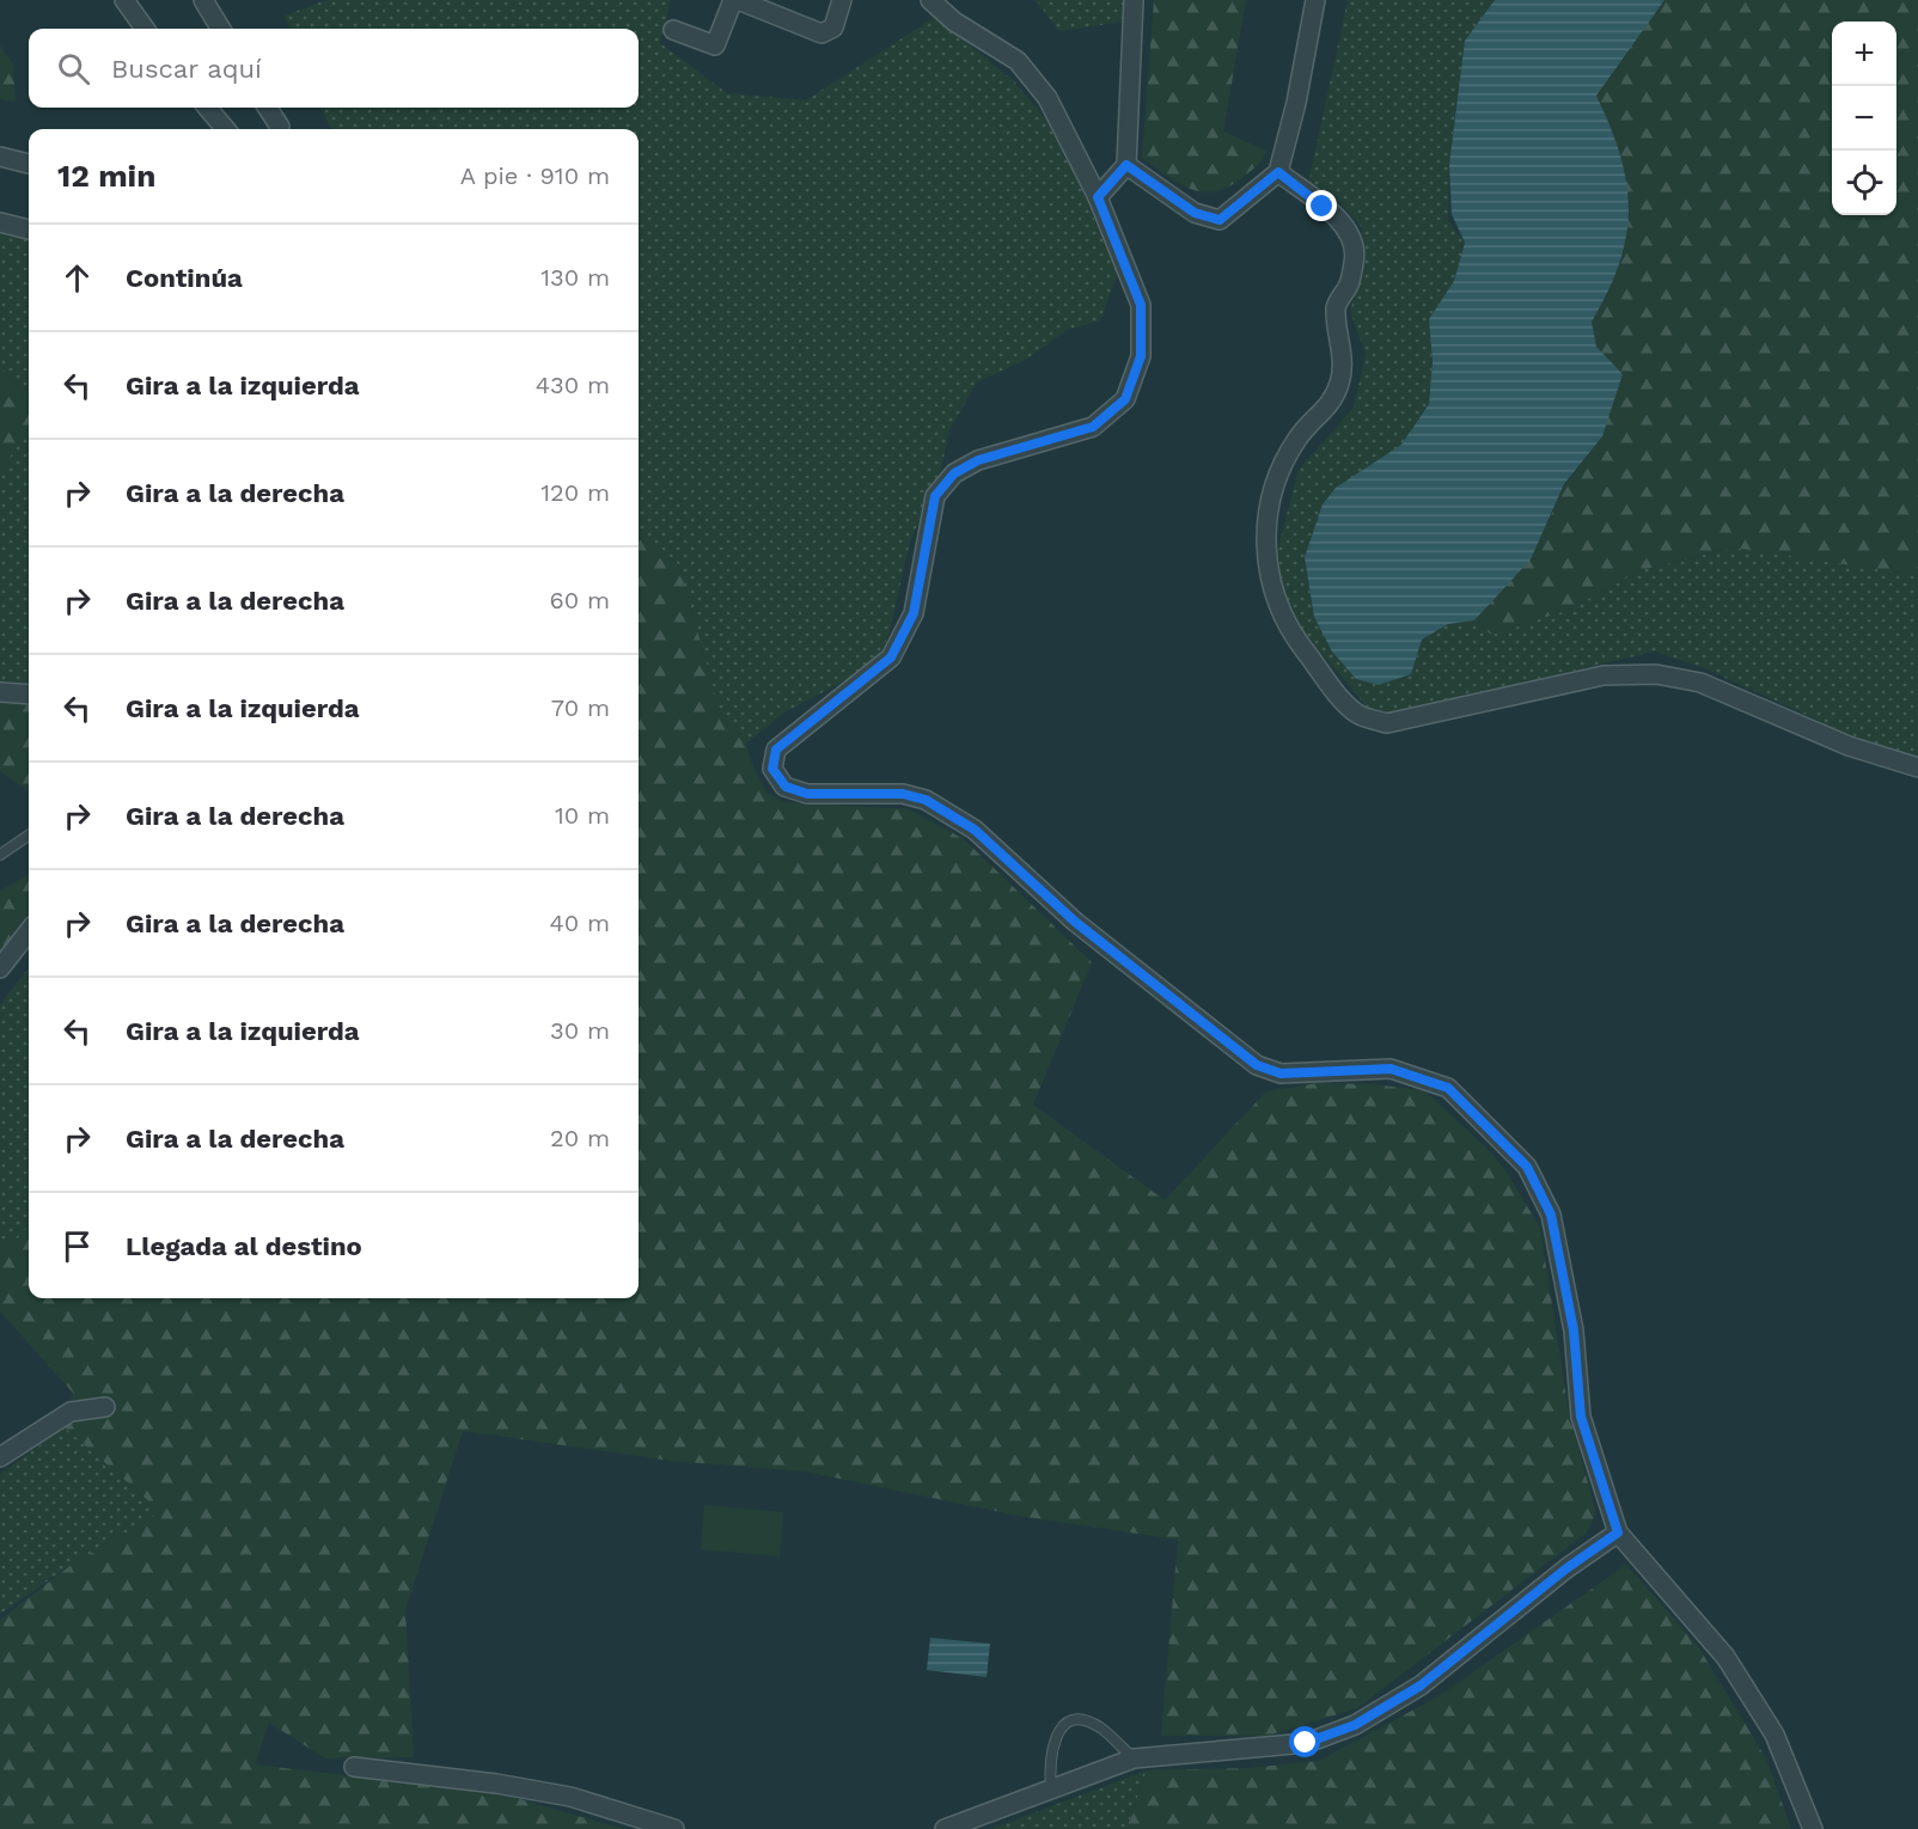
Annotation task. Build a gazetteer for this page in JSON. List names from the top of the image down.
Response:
{
  "page": {
    "map_buttons": ["+", "−"],
    "search": "Buscar aquí",
    "heading": ["12 min", "A pie · 910 m"],
    "list": [
      ["Continúa", "130 m"],
      ["Gira a la izquierda", "430 m"],
      ["Gira a la derecha", "120 m"],
      ["Gira a la derecha", "60 m"],
      ["Gira a la izquierda", "70 m"],
      ["Gira a la derecha", "10 m"],
      ["Gira a la derecha", "40 m"],
      ["Gira a la izquierda", "30 m"],
      ["Gira a la derecha", "20 m"],
      "Llegada al destino"
    ]
  }
}
